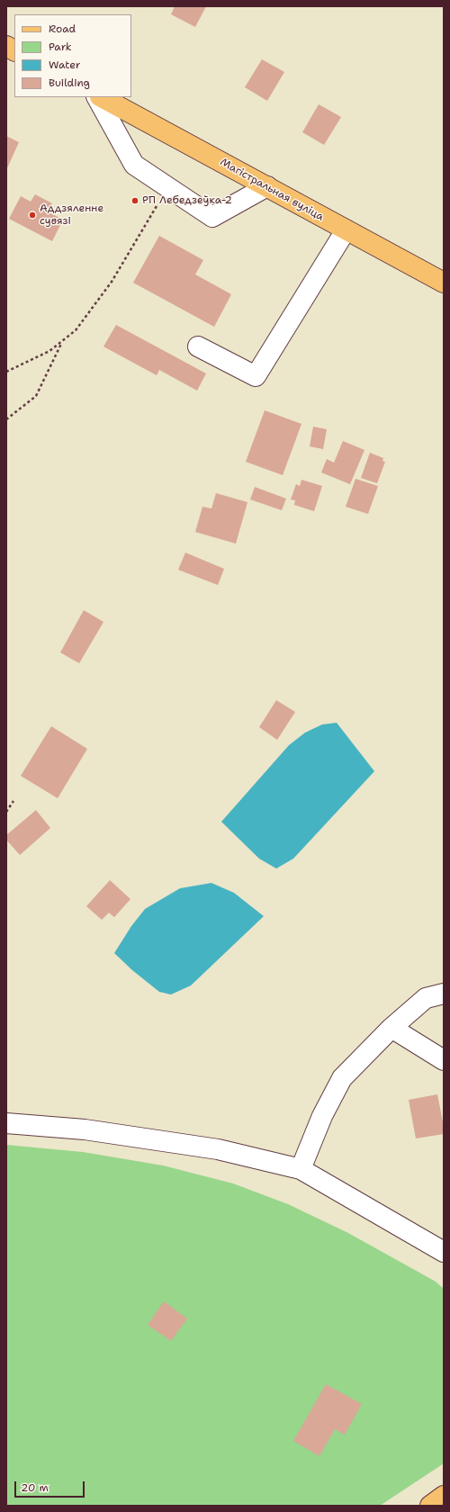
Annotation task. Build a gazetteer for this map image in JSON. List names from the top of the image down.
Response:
{
  "streets": {
    "main road": ["Магістральная вуліца"]
  },
  "places": ["РП Лебедзеўка-2", "Аддзяленне сувязі"],
  "legend": [
    "Road",
    "Park",
    "Water",
    "Building"
  ],
  "scale_bar": "20 m"
}
